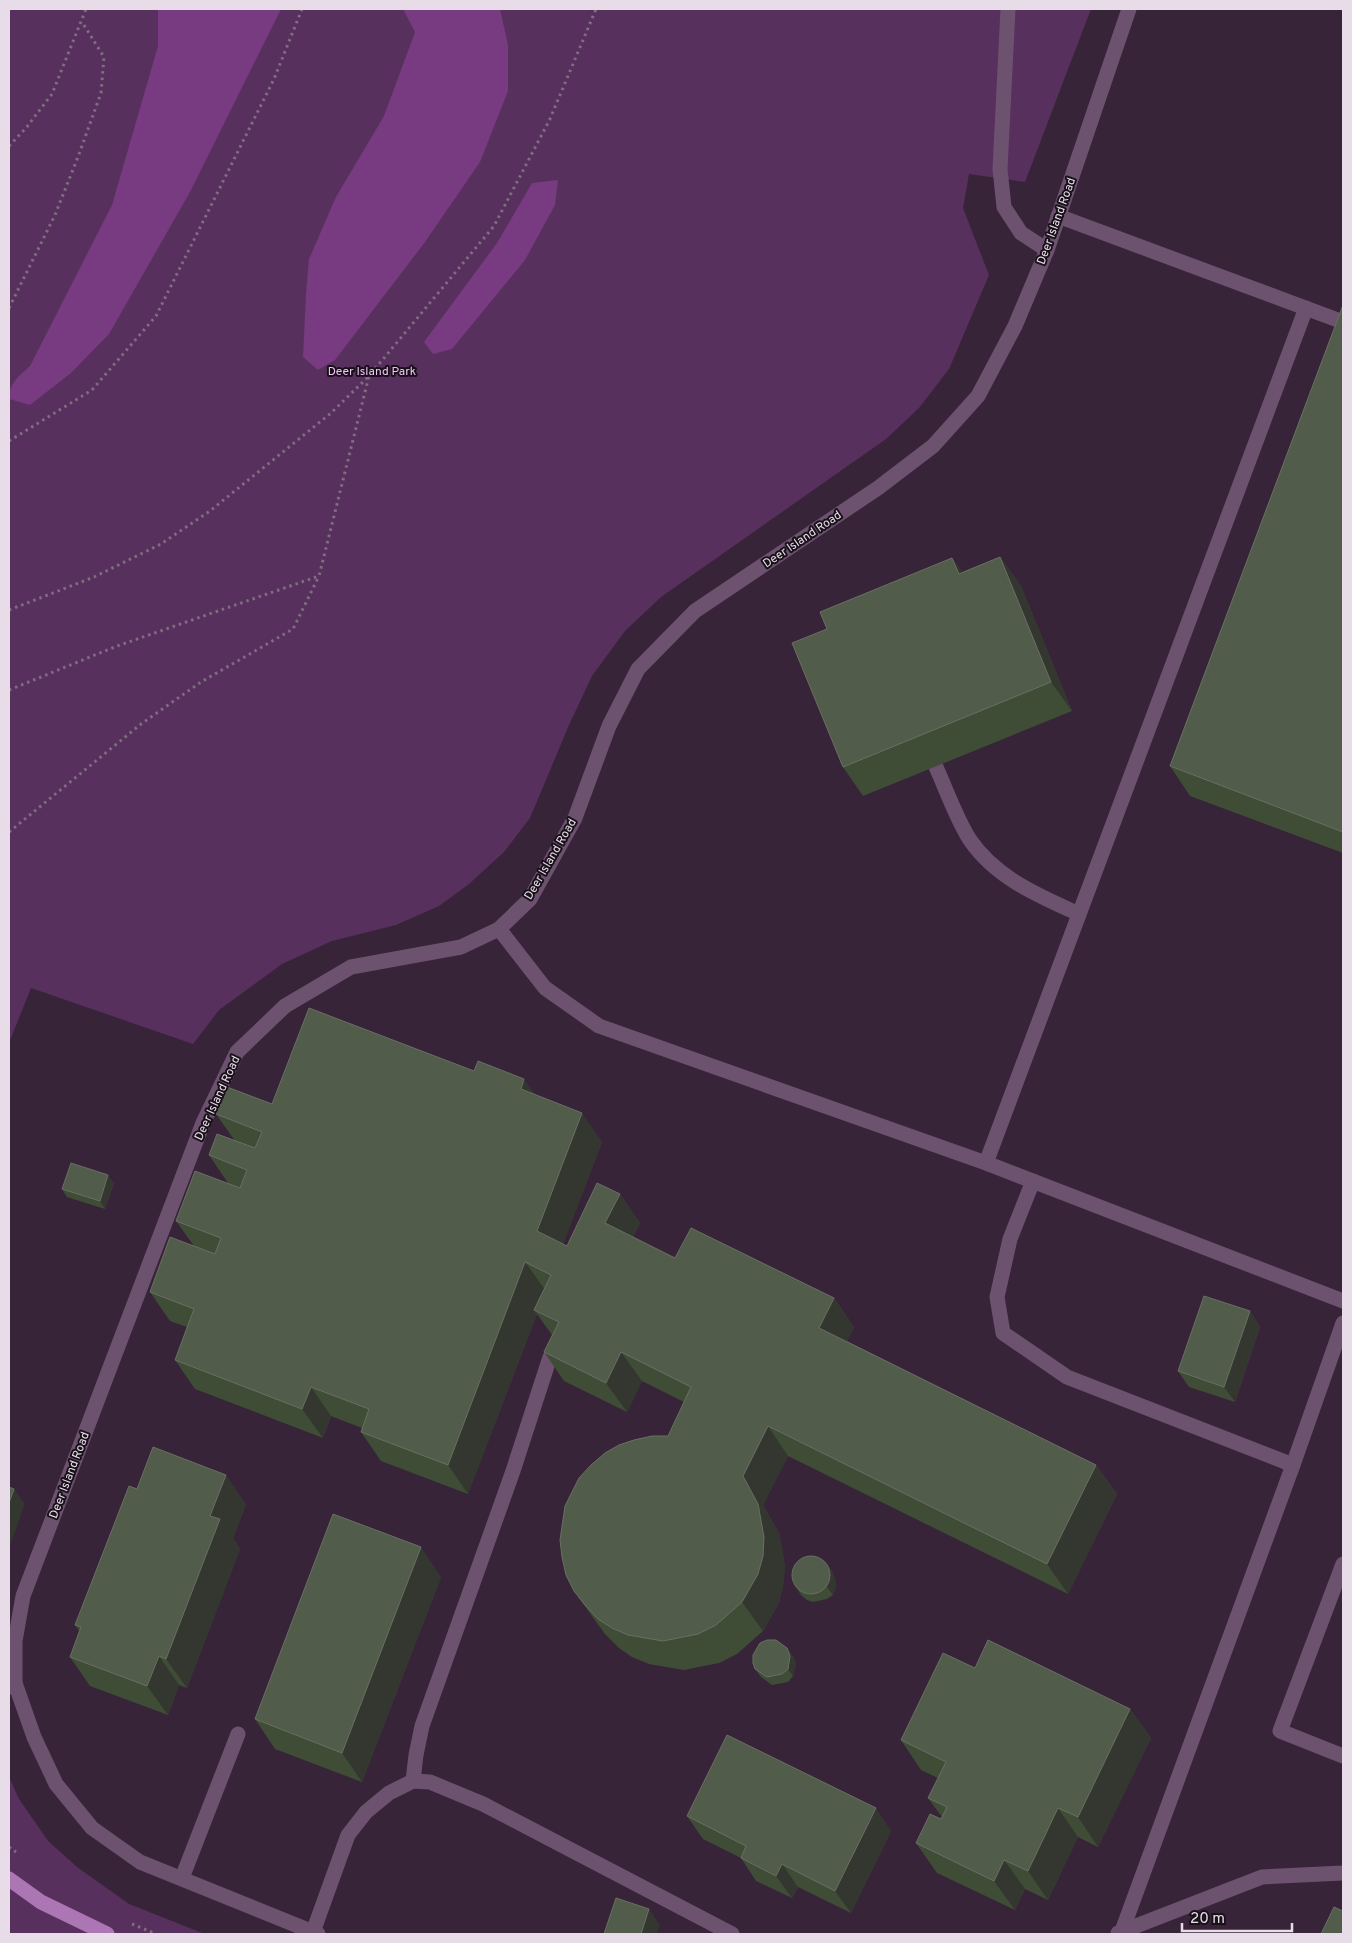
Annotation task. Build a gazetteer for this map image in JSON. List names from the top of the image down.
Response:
{
  "streets": {
    "street": ["Deer Island Road"]
  },
  "parks": ["Deer Island Park"],
  "scale_bar": "20 m"
}
